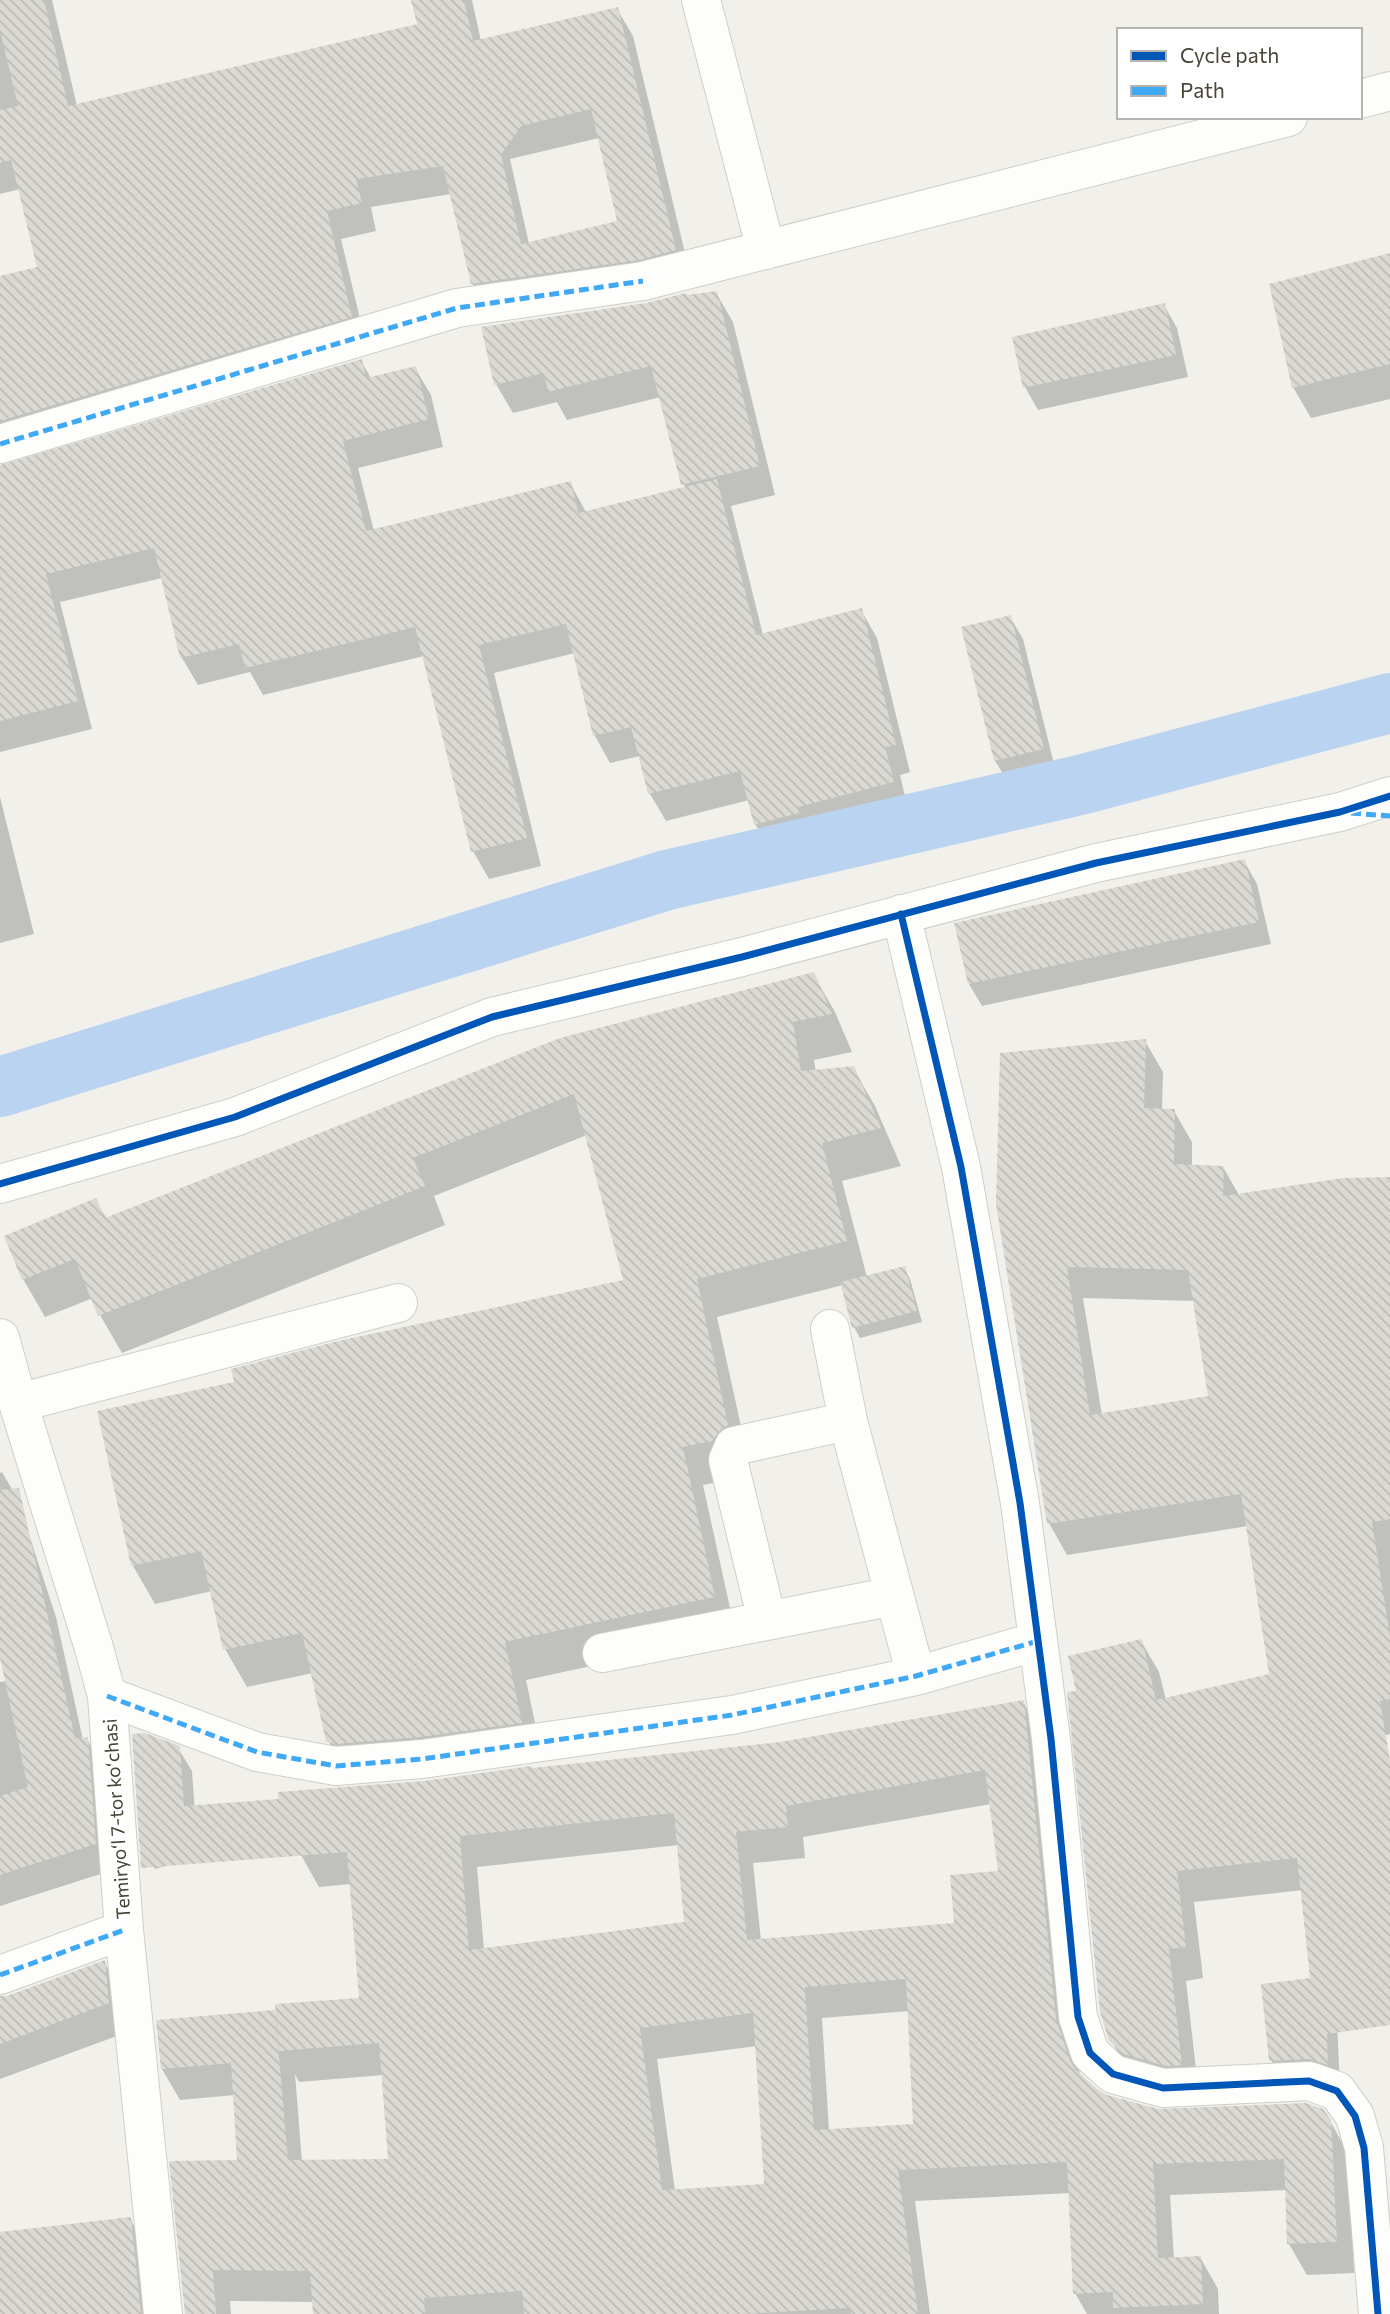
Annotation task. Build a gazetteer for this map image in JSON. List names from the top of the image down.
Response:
{
  "streets": {
    "street": ["Temiryoʻl 7-tor koʻchasi"]
  },
  "legend": ["Cycle path", "Path"]
}
